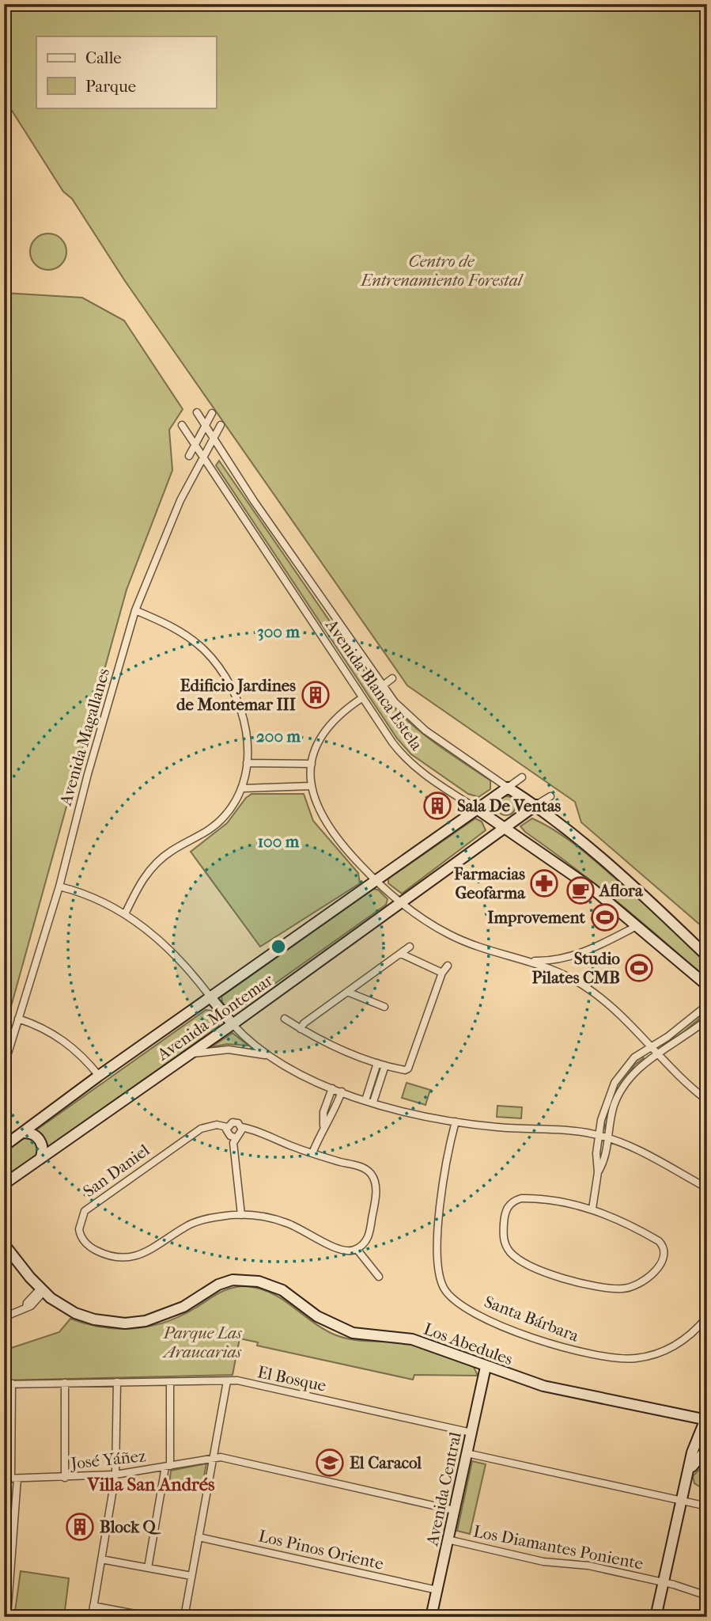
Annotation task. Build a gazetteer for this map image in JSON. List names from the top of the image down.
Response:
{
  "streets": {
    "main road": [
      "Avenida Blanca Estela",
      "Avenida Montemar",
      "Los Abedules",
      "Avenida Central"
    ],
    "street": [
      "Avenida Magallanes",
      "San Daniel",
      "Santa Bárbara",
      "El Bosque",
      "José Yáñez",
      "Los Diamantes Poniente",
      "Los Pinos Oriente"
    ]
  },
  "crossings": [
    ["Avenida Blanca Estela", "Avenida Magallanes"],
    ["Avenida Blanca Estela", "Avenida Montemar"],
    ["Los Abedules", "Avenida Central"],
    ["El Bosque", "Avenida Central"],
    ["Avenida Central", "Los Diamantes Poniente"],
    ["Avenida Central", "Los Pinos Oriente"]
  ],
  "districts": ["Villa San Andrés"],
  "parks": ["Centro de Entrenamiento Forestal", "Parque Las Araucarias"],
  "places": {
    "building": ["Edificio Jardines de Montemar III", "Sala De Ventas", "Block Q"],
    "pharmacy": ["Farmacias Geofarma"],
    "cafe": ["Aflora"],
    "sports": ["Improvement", "Studio Pilates CMB"],
    "school or university": ["El Caracol"]
  },
  "legend": ["Calle", "Parque"],
  "rings": ["300 m", "200 m", "100 m"]
}
